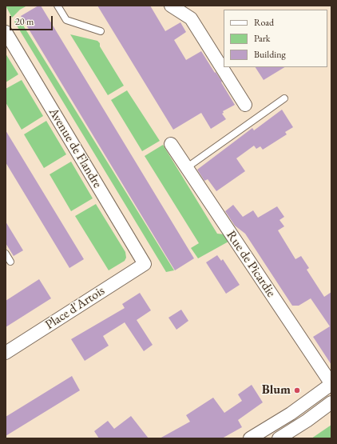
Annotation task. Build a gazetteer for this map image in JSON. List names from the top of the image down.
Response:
{
  "streets": {
    "street": ["Avenue de Flandre", "Rue de Picardie", "Place d'Artois"]
  },
  "crossings": [
    ["Avenue de Flandre", "Place d'Artois"]
  ],
  "places": ["Blum"],
  "legend": ["Road", "Park", "Building"],
  "scale_bar": "20 m"
}
